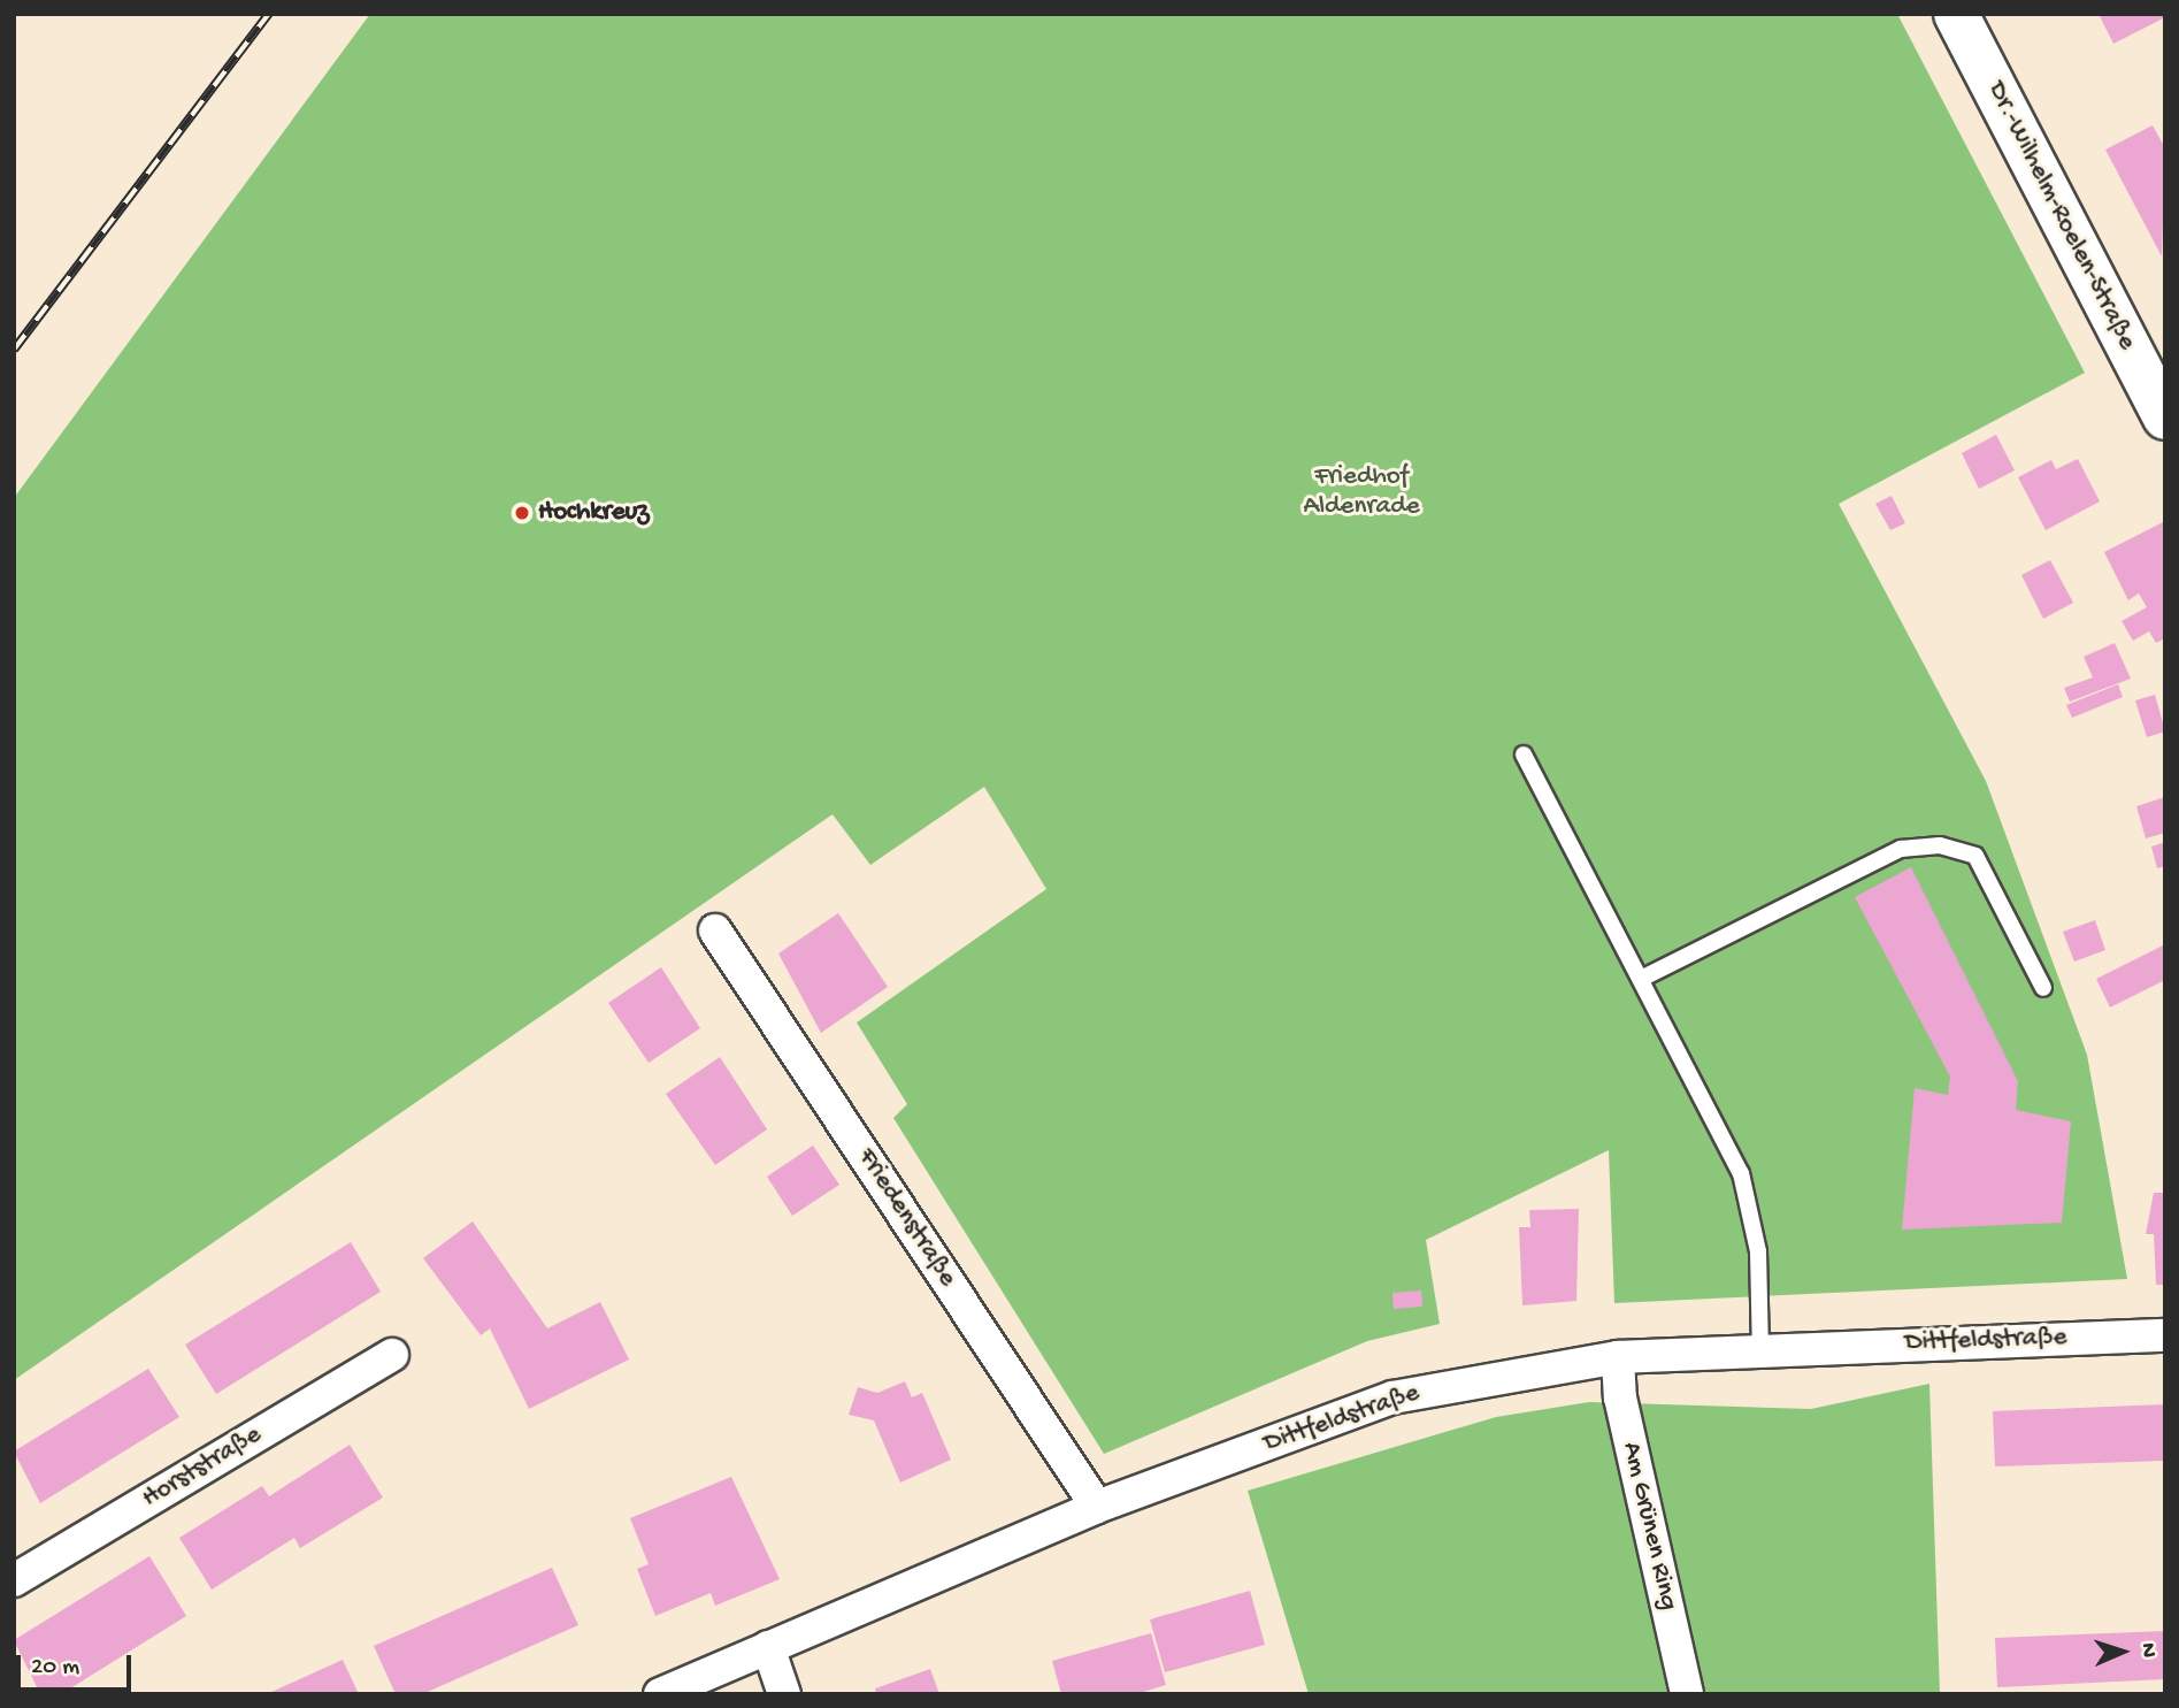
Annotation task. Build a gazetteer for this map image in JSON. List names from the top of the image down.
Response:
{
  "streets": {
    "main road": ["Dr.-Wilhelm-Roelen-Straße"],
    "street": [
      "Friedenstraße",
      "Dittfeldstraße",
      "Horststraße",
      "Am Grünen Ring"
    ]
  },
  "crossings": [
    ["Friedenstraße", "Dittfeldstraße"],
    ["Dittfeldstraße", "Am Grünen Ring"]
  ],
  "parks": ["Friedhof Aldenrade"],
  "places": ["Hochkreuz"],
  "scale_bar": "20 m",
  "north": "right"
}
